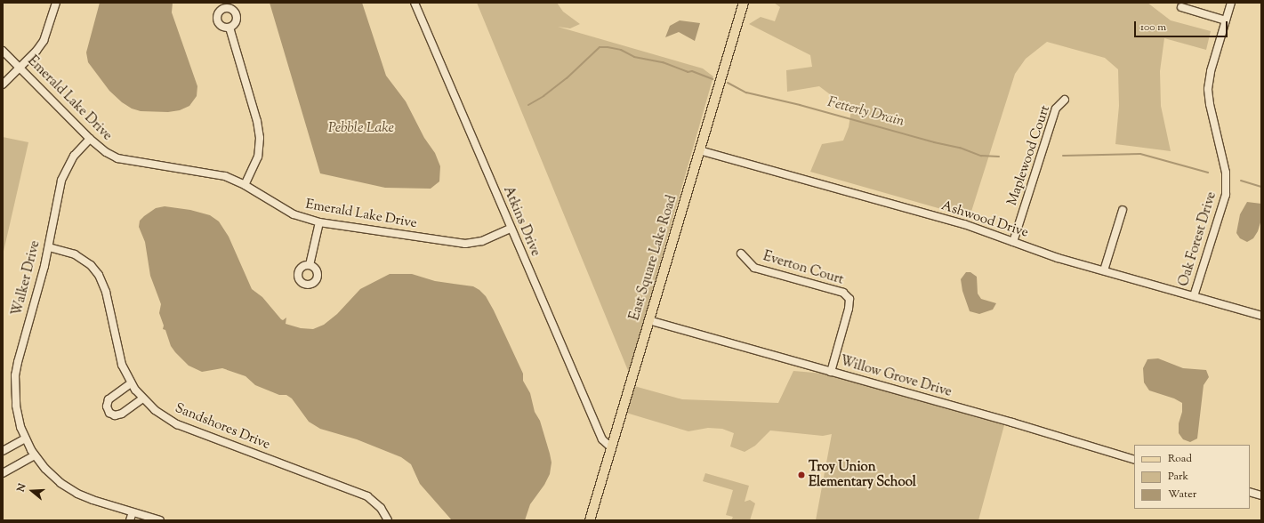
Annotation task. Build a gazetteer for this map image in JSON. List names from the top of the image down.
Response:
{
  "streets": {
    "main road": ["East Square Lake Road"],
    "street": [
      "Emerald Lake Drive",
      "Maplewood Court",
      "Ashwood Drive",
      "Atkins Drive",
      "Oak Forest Drive",
      "Everton Court",
      "Walker Drive",
      "Willow Grove Drive",
      "Sandshores Drive"
    ]
  },
  "crossings": [
    ["Emerald Lake Drive", "Atkins Drive"],
    ["Emerald Lake Drive", "Walker Drive"],
    ["Maplewood Court", "Ashwood Drive"],
    ["Ashwood Drive", "Oak Forest Drive"],
    ["Ashwood Drive", "East Square Lake Road"],
    ["Atkins Drive", "East Square Lake Road"],
    ["East Square Lake Road", "Willow Grove Drive"],
    ["Everton Court", "Willow Grove Drive"],
    ["Walker Drive", "Sandshores Drive"]
  ],
  "water": ["Fetterly Drain", "Pebble Lake"],
  "places": ["Troy Union Elementary School"],
  "legend": ["Road", "Park", "Water"],
  "scale_bar": "100 m",
  "north": "left"
}
